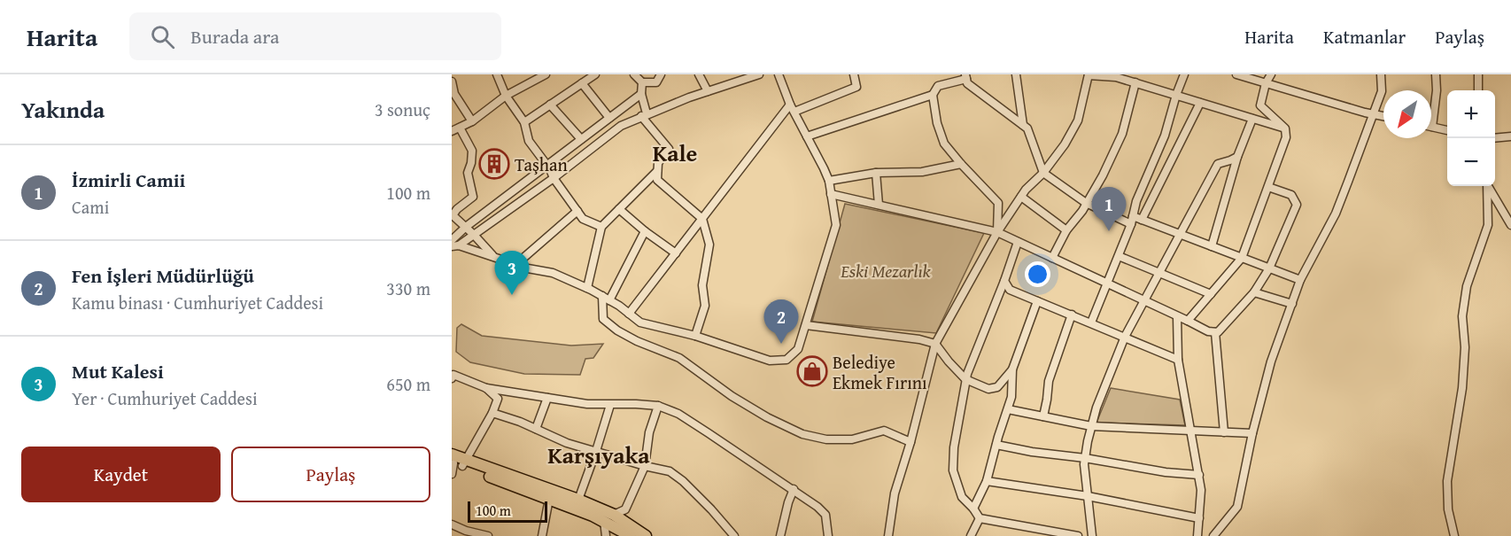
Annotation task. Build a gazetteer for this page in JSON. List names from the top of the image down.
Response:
{
  "districts": ["Kale", "Karşıyaka"],
  "parks": ["Eski Mezarlık"],
  "places": {
    "building": ["Taşhan"],
    "shop": ["Belediye Ekmek Fırını"]
  },
  "scale_bar": "100 m",
  "north": "bottom left",
  "page": {
    "header": "Harita",
    "search": "Burada ara",
    "nav": ["Harita", "Katmanlar", "Paylaş"],
    "heading": ["Yakında", "3 sonuç"],
    "map_buttons": ["+", "−"],
    "list": [
      {
        "mark": "1",
        "name": "İzmirli Camii",
        "note": "Cami",
        "value": "100 m"
      },
      {
        "mark": "2",
        "name": "Fen İşleri Müdürlüğü",
        "note": "Kamu binası · Cumhuriyet Caddesi",
        "value": "330 m"
      },
      {
        "mark": "3",
        "name": "Mut Kalesi",
        "note": "Yer · Cumhuriyet Caddesi",
        "value": "650 m"
      }
    ],
    "pins": ["1", "3", "2"],
    "buttons": ["Kaydet", "Paylaş"],
    "scale": "100 m"
  }
}
